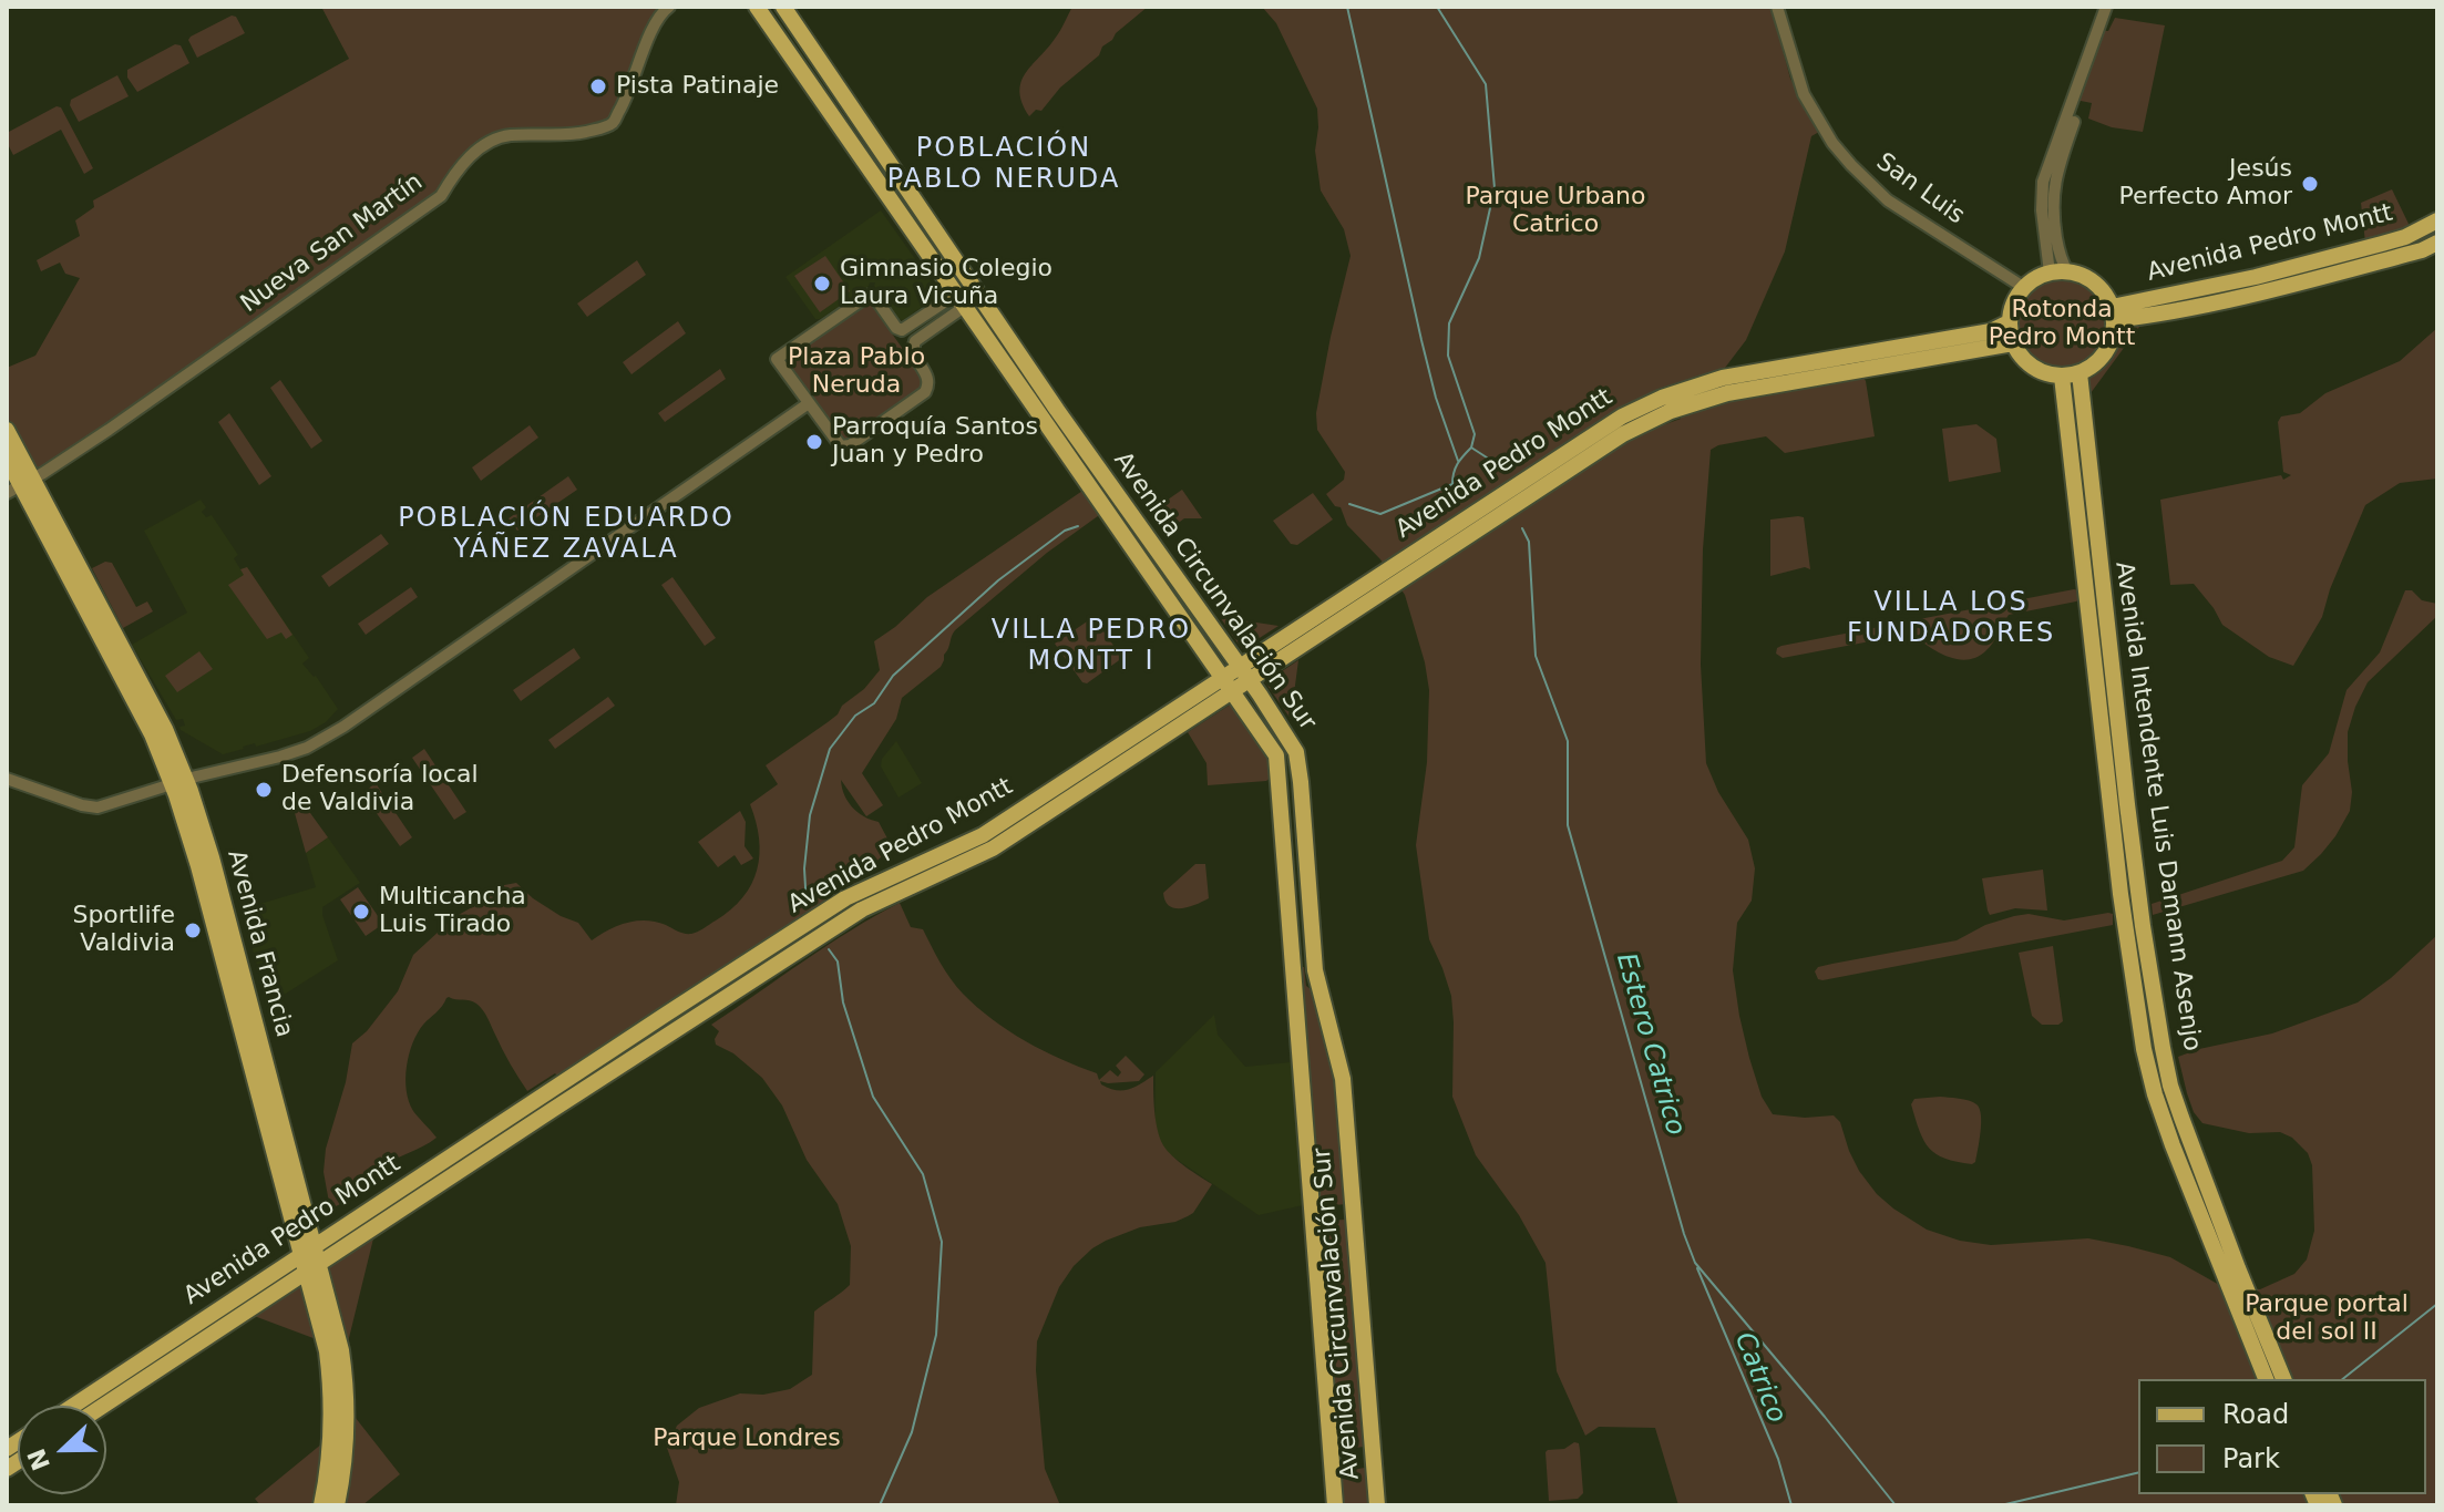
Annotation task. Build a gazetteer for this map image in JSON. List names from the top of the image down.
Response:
{
  "streets": {
    "main road": [
      "Avenida Pedro Montt",
      "Avenida Circunvalación Sur",
      "Avenida Intendente Luis Damann Asenjo",
      "Avenida Francia"
    ],
    "street": ["San Luis", "Nueva San Martín"]
  },
  "crossings": [
    ["San Luis", "Avenida Pedro Montt"],
    ["San Luis", "Avenida Intendente Luis Damann Asenjo"],
    ["Nueva San Martín", "Avenida Francia"],
    ["Avenida Pedro Montt", "Avenida Circunvalación Sur"],
    ["Avenida Pedro Montt", "Avenida Intendente Luis Damann Asenjo"],
    ["Avenida Pedro Montt", "Avenida Francia"]
  ],
  "districts": [
    "POBLACIÓN PABLO NERUDA",
    "POBLACIÓN EDUARDO YÁÑEZ ZAVALA",
    "VILLA LOS FUNDADORES",
    "VILLA PEDRO MONTT I"
  ],
  "water": ["Estero Catrico", "Catrico"],
  "parks": [
    "Parque Urbano Catrico",
    "Rotonda Pedro Montt",
    "Plaza Pablo Neruda",
    "Parque portal del sol II",
    "Parque Londres"
  ],
  "places": [
    "Pista Patinaje",
    "Jesús Perfecto Amor",
    "Gimnasio Colegio Laura Vicuña",
    "Parroquía Santos Juan y Pedro",
    "Defensoría local de Valdivia",
    "Multicancha Luis Tirado",
    "Sportlife Valdivia"
  ],
  "legend": ["Road", "Park"],
  "north": "left"
}
